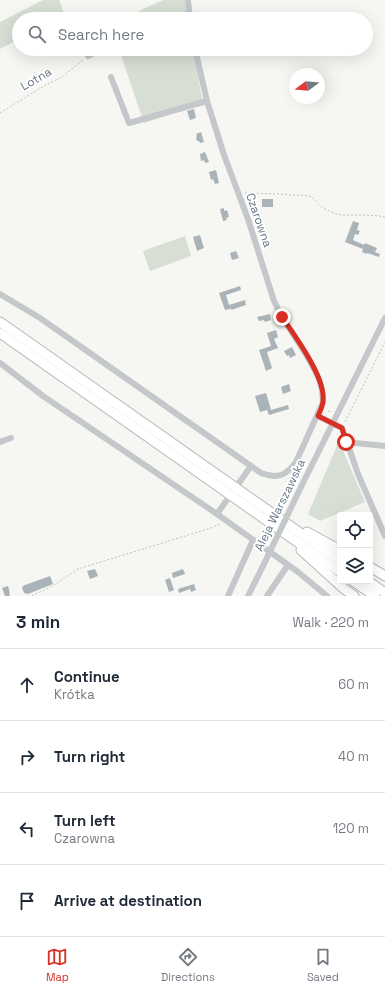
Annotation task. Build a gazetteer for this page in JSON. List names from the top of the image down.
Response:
{
  "streets": {
    "street": ["Czarowna", "Aleja Warszawska"],
    "path": ["Lotna"]
  },
  "north": "left",
  "page": {
    "search": "Search here",
    "heading": ["3 min", "Walk · 220 m"],
    "list": [
      ["Continue", "Krótka", "60 m"],
      ["Turn right", "40 m"],
      ["Turn left", "Czarowna", "120 m"],
      "Arrive at destination"
    ],
    "nav": ["Map", "Directions", "Saved"]
  }
}
